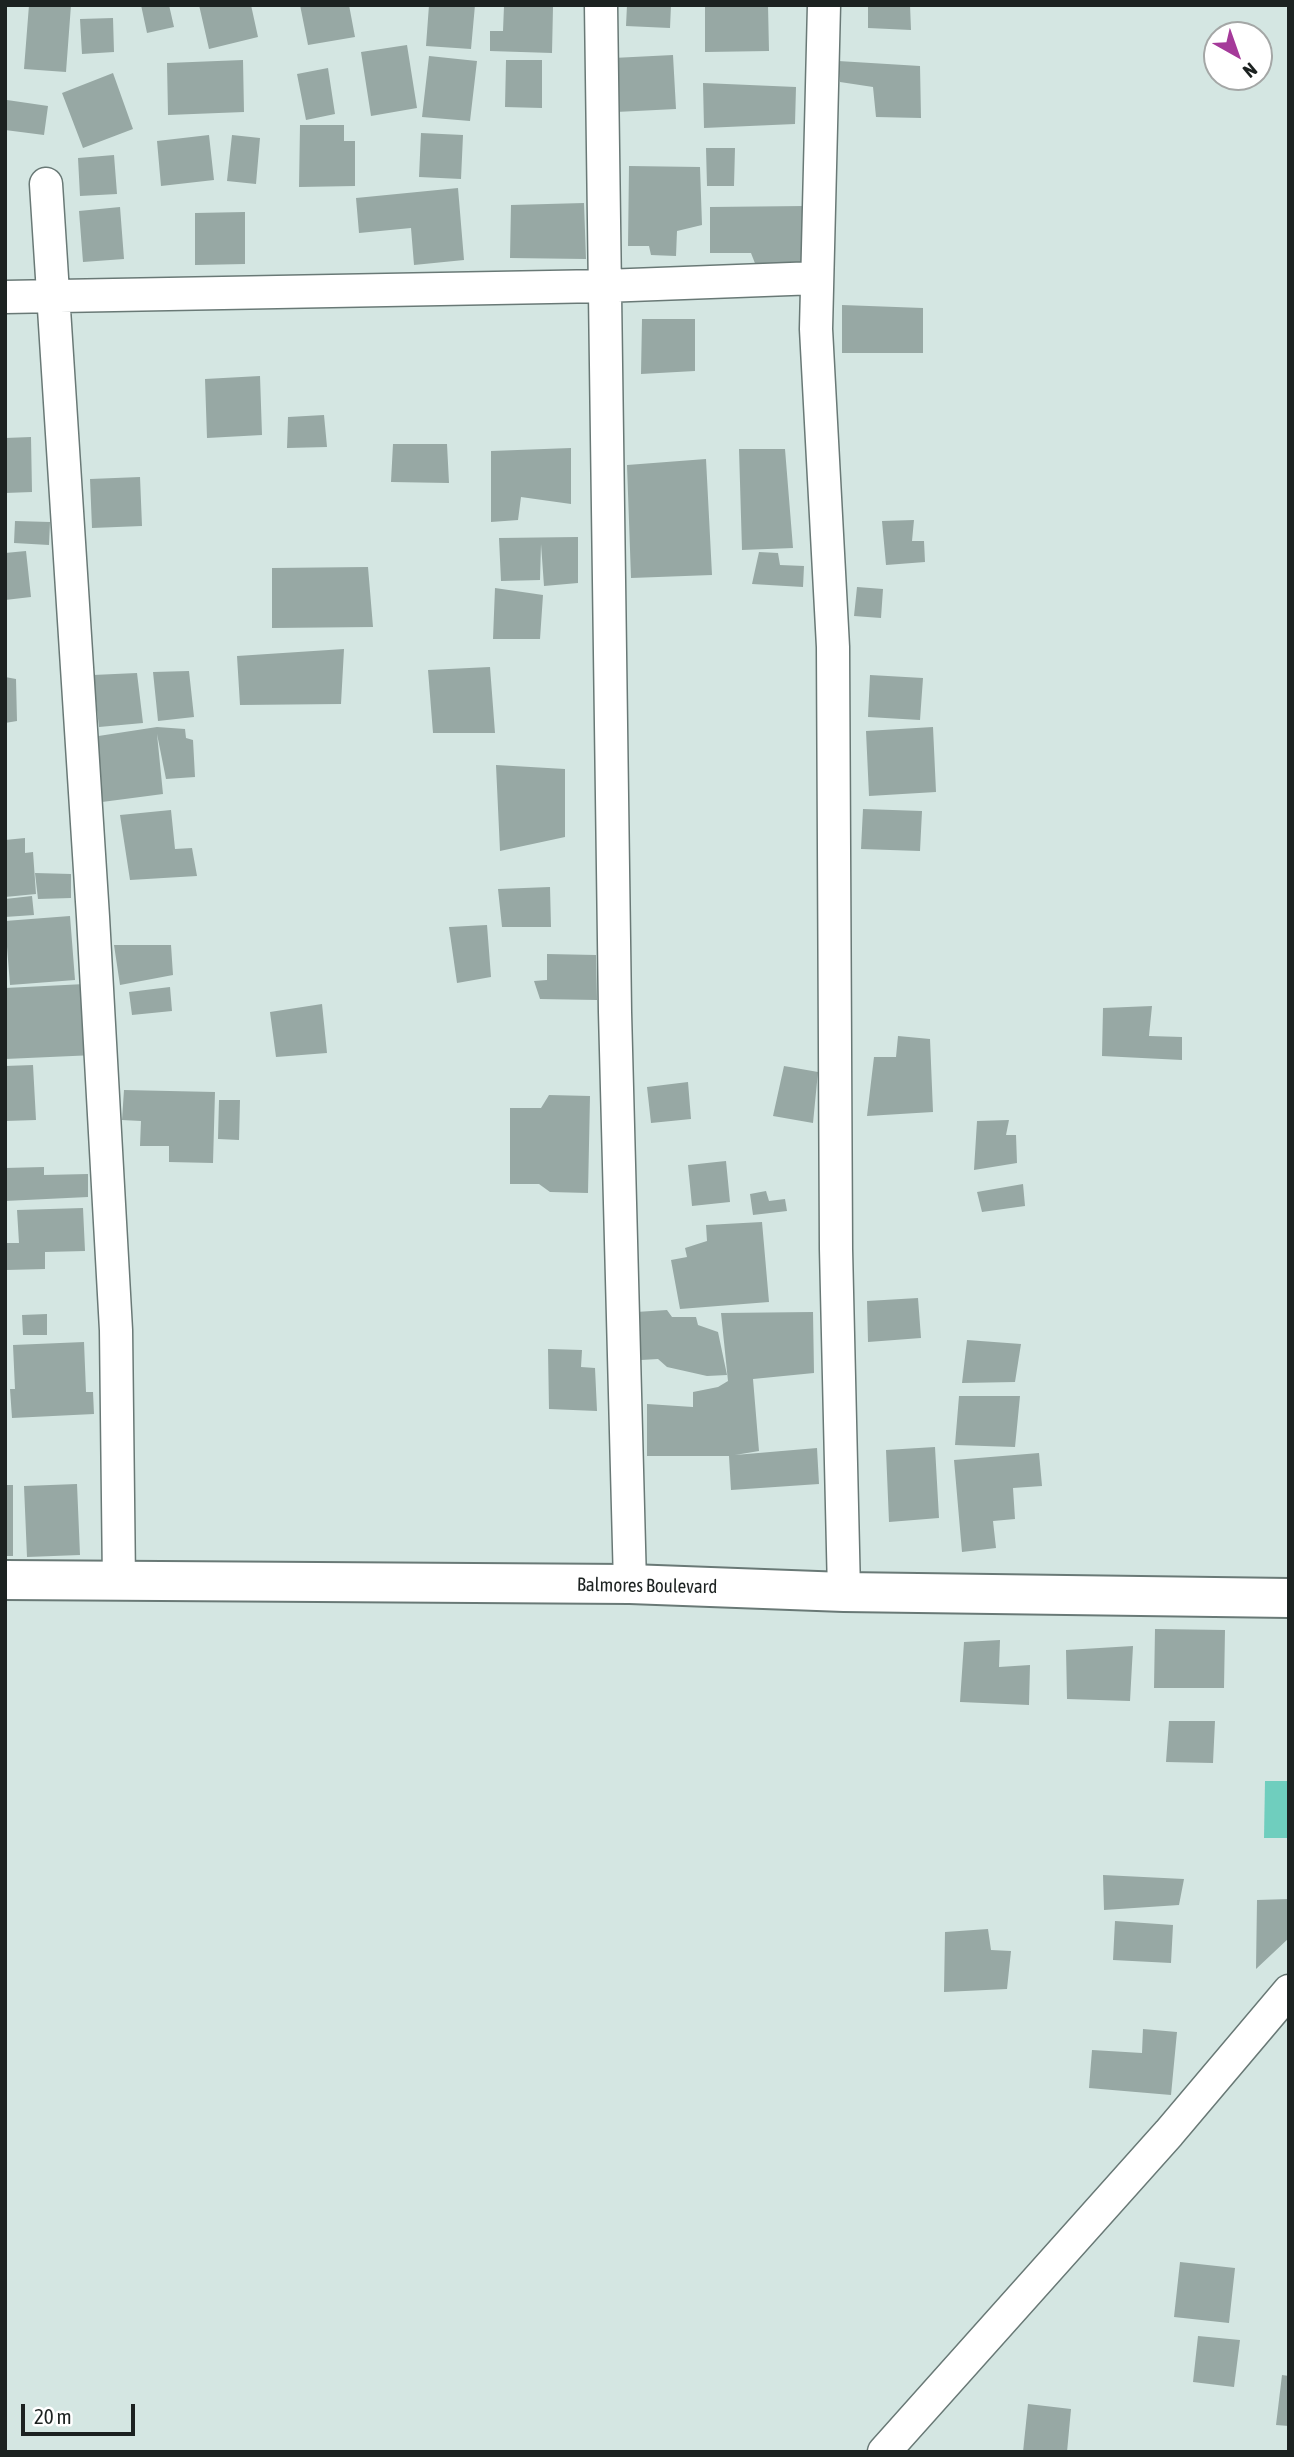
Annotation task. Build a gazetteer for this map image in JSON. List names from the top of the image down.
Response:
{
  "streets": {
    "street": ["Balmores Boulevard"]
  },
  "scale_bar": "20 m",
  "north": "bottom right"
}
